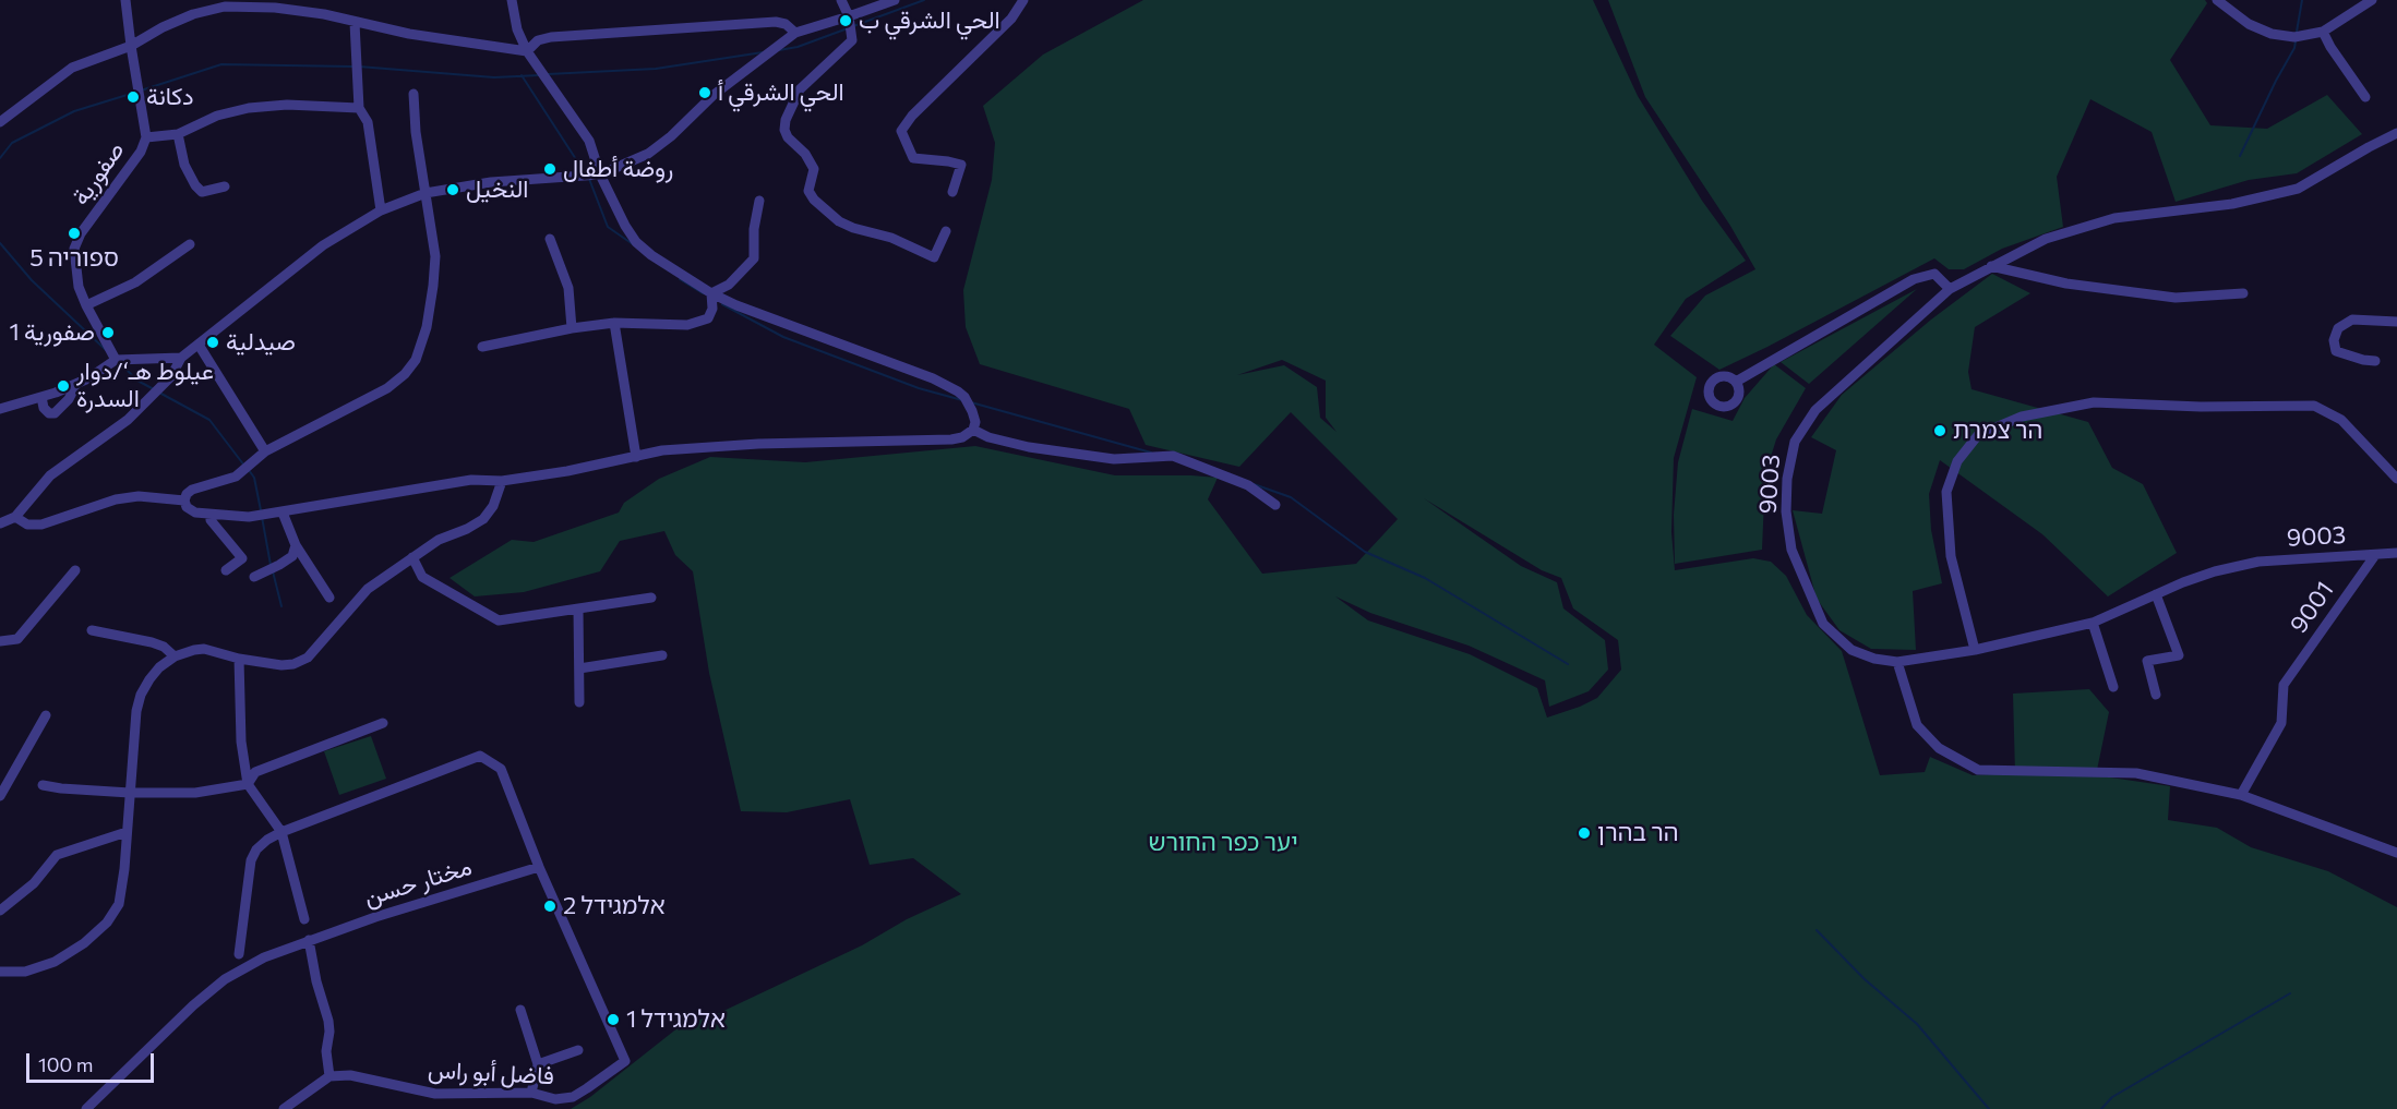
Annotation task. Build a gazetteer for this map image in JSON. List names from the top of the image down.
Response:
{
  "streets": {
    "street": [
      "صفورية",
      "9003",
      "9001",
      "مختار حسن",
      "فاضل أبو راس"
    ]
  },
  "crossings": [
    ["9003", "9001"],
    ["مختار حسن", "فاضل أبو راس"]
  ],
  "parks": ["יער כפר החורש"],
  "places": [
    "الحي الشرقي ب",
    "الحي الشرقي أ",
    "دكانة",
    "روضة أطفال",
    "النخيل",
    "ספוריה 5",
    "صفورية 1",
    "صيدلية",
    "عيلوط هـ‘/دوار السدرة",
    "הר צמרת",
    "הר בהרן",
    "אלמגידל 2",
    "אלמגידל 1"
  ],
  "scale_bar": "100 m"
}
